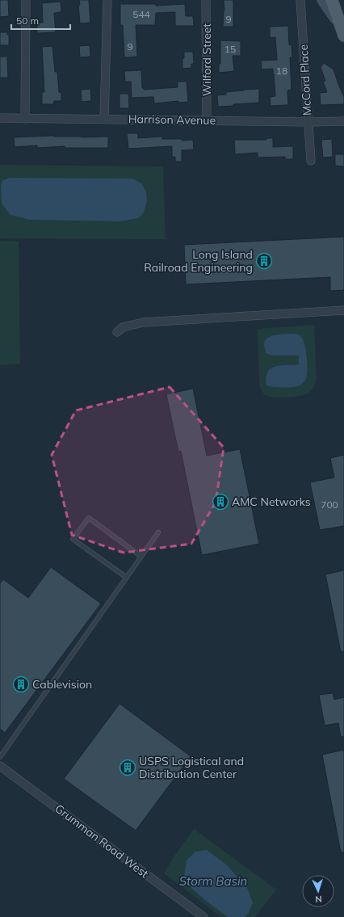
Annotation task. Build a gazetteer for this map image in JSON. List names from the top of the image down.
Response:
{
  "streets": {
    "street": [
      "Wilford Street",
      "McCord Place",
      "Harrison Avenue",
      "Grumman Road West"
    ]
  },
  "crossings": [
    ["Wilford Street", "Harrison Avenue"],
    ["McCord Place", "Harrison Avenue"]
  ],
  "water": ["Storm Basin"],
  "places": {
    "building": [
      "Long Island Railroad Engineering",
      "AMC Networks",
      "Cablevision",
      "USPS Logistical and Distribution Center"
    ]
  },
  "house_numbers": [
    "544",
    "9",
    "9",
    "15",
    "18",
    "700"
  ],
  "scale_bar": "50 m",
  "north": "bottom"
}
